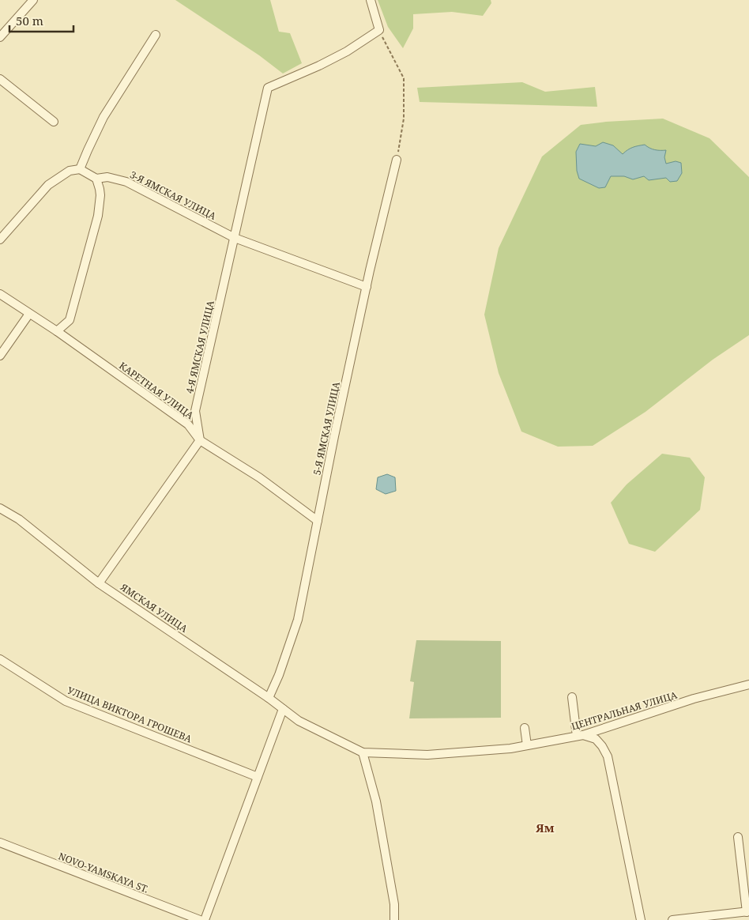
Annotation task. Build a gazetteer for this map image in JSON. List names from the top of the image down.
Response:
{
  "streets": {
    "street": [
      "3-Я ЯМСКАЯ УЛИЦА",
      "4-Я ЯМСКАЯ УЛИЦА",
      "КАРЕТНАЯ УЛИЦА",
      "5-Я ЯМСКАЯ УЛИЦА",
      "ЯМСКАЯ УЛИЦА",
      "ЦЕНТРАЛЬНАЯ УЛИЦА",
      "УЛИЦА ВИКТОРА ГРОШЕВА",
      "NOVO-YAMSKAYA ST."
    ]
  },
  "crossings": [
    ["3-Я ЯМСКАЯ УЛИЦА", "4-Я ЯМСКАЯ УЛИЦА"],
    ["3-Я ЯМСКАЯ УЛИЦА", "5-Я ЯМСКАЯ УЛИЦА"],
    ["4-Я ЯМСКАЯ УЛИЦА", "КАРЕТНАЯ УЛИЦА"],
    ["КАРЕТНАЯ УЛИЦА", "5-Я ЯМСКАЯ УЛИЦА"],
    ["5-Я ЯМСКАЯ УЛИЦА", "ЯМСКАЯ УЛИЦА"],
    ["ЯМСКАЯ УЛИЦА", "ЦЕНТРАЛЬНАЯ УЛИЦА"]
  ],
  "districts": ["Ям"],
  "scale_bar": "50 m"
}
